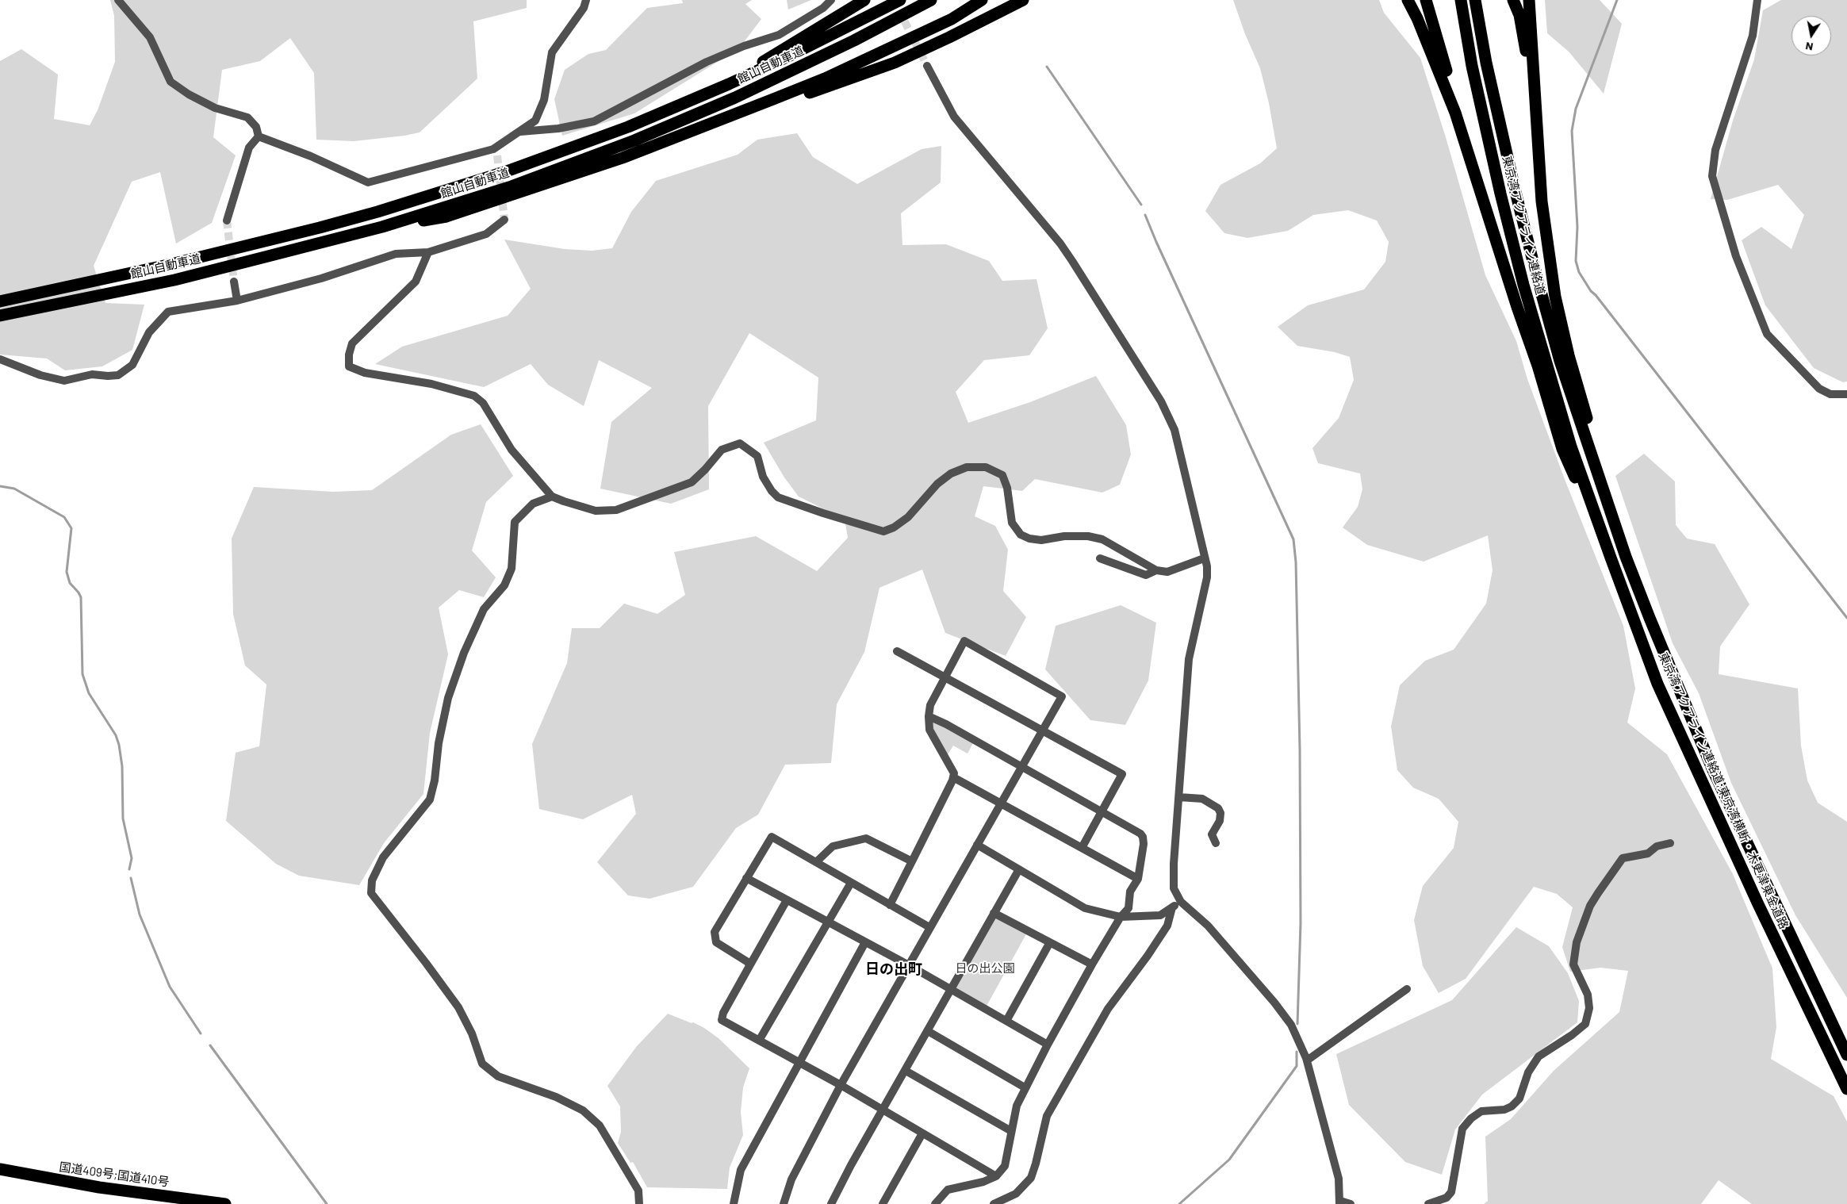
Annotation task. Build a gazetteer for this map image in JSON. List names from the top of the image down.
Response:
{
  "streets": {
    "highway": [
      "館山自動車道",
      "東京湾アクアライン連絡道",
      "東京湾アクアライン連絡道;東京湾横断・木更津東金道路",
      "国道409号;国道410号"
    ]
  },
  "crossings": [
    ["東京湾アクアライン連絡道", "東京湾アクアライン連絡道;東京湾横断・木更津東金道路"]
  ],
  "districts": ["日の出町"],
  "parks": ["日の出公園"],
  "north": "bottom"
}
